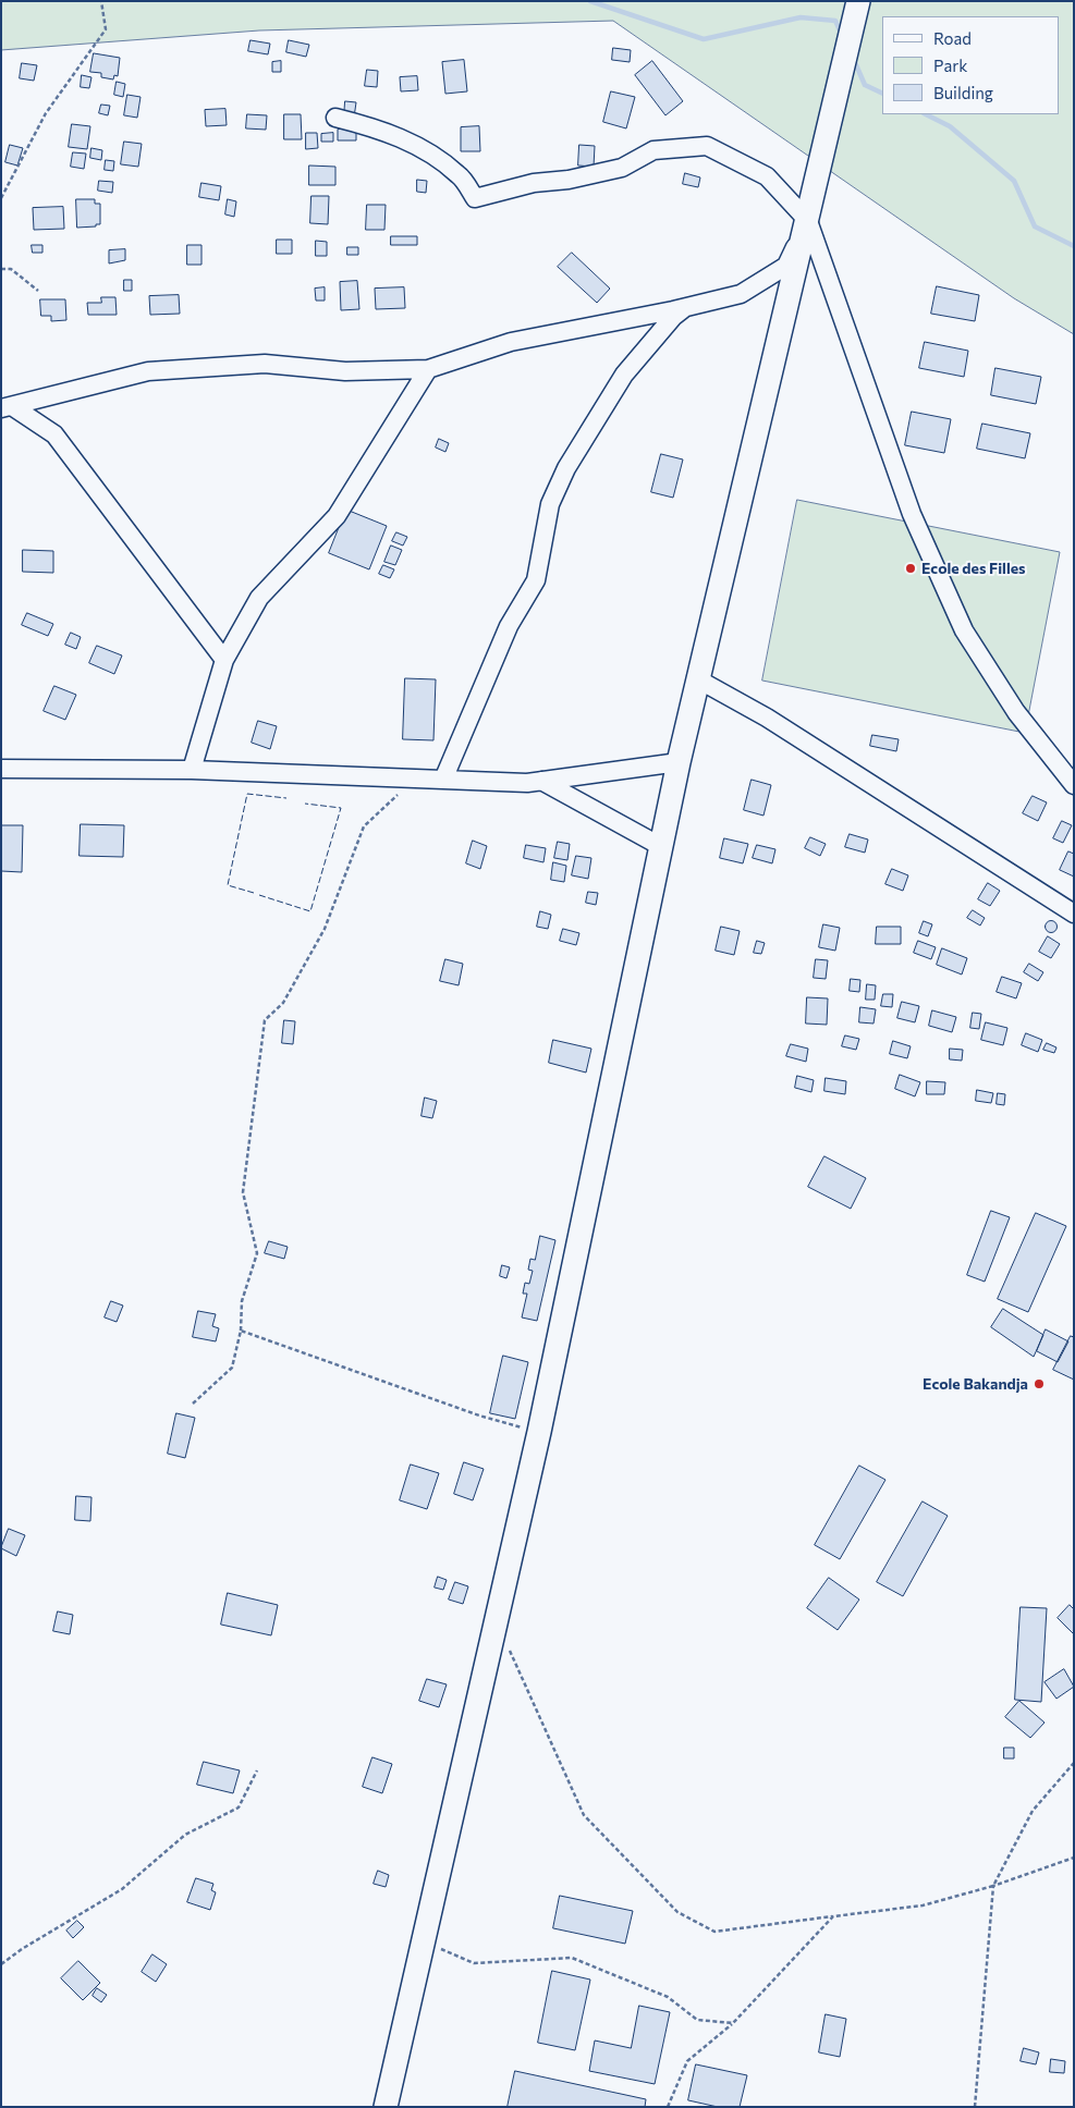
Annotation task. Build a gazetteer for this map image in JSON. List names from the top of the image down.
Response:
{
  "places": ["Ecole des Filles", "Ecole Bakandja"],
  "legend": ["Road", "Park", "Building"]
}
